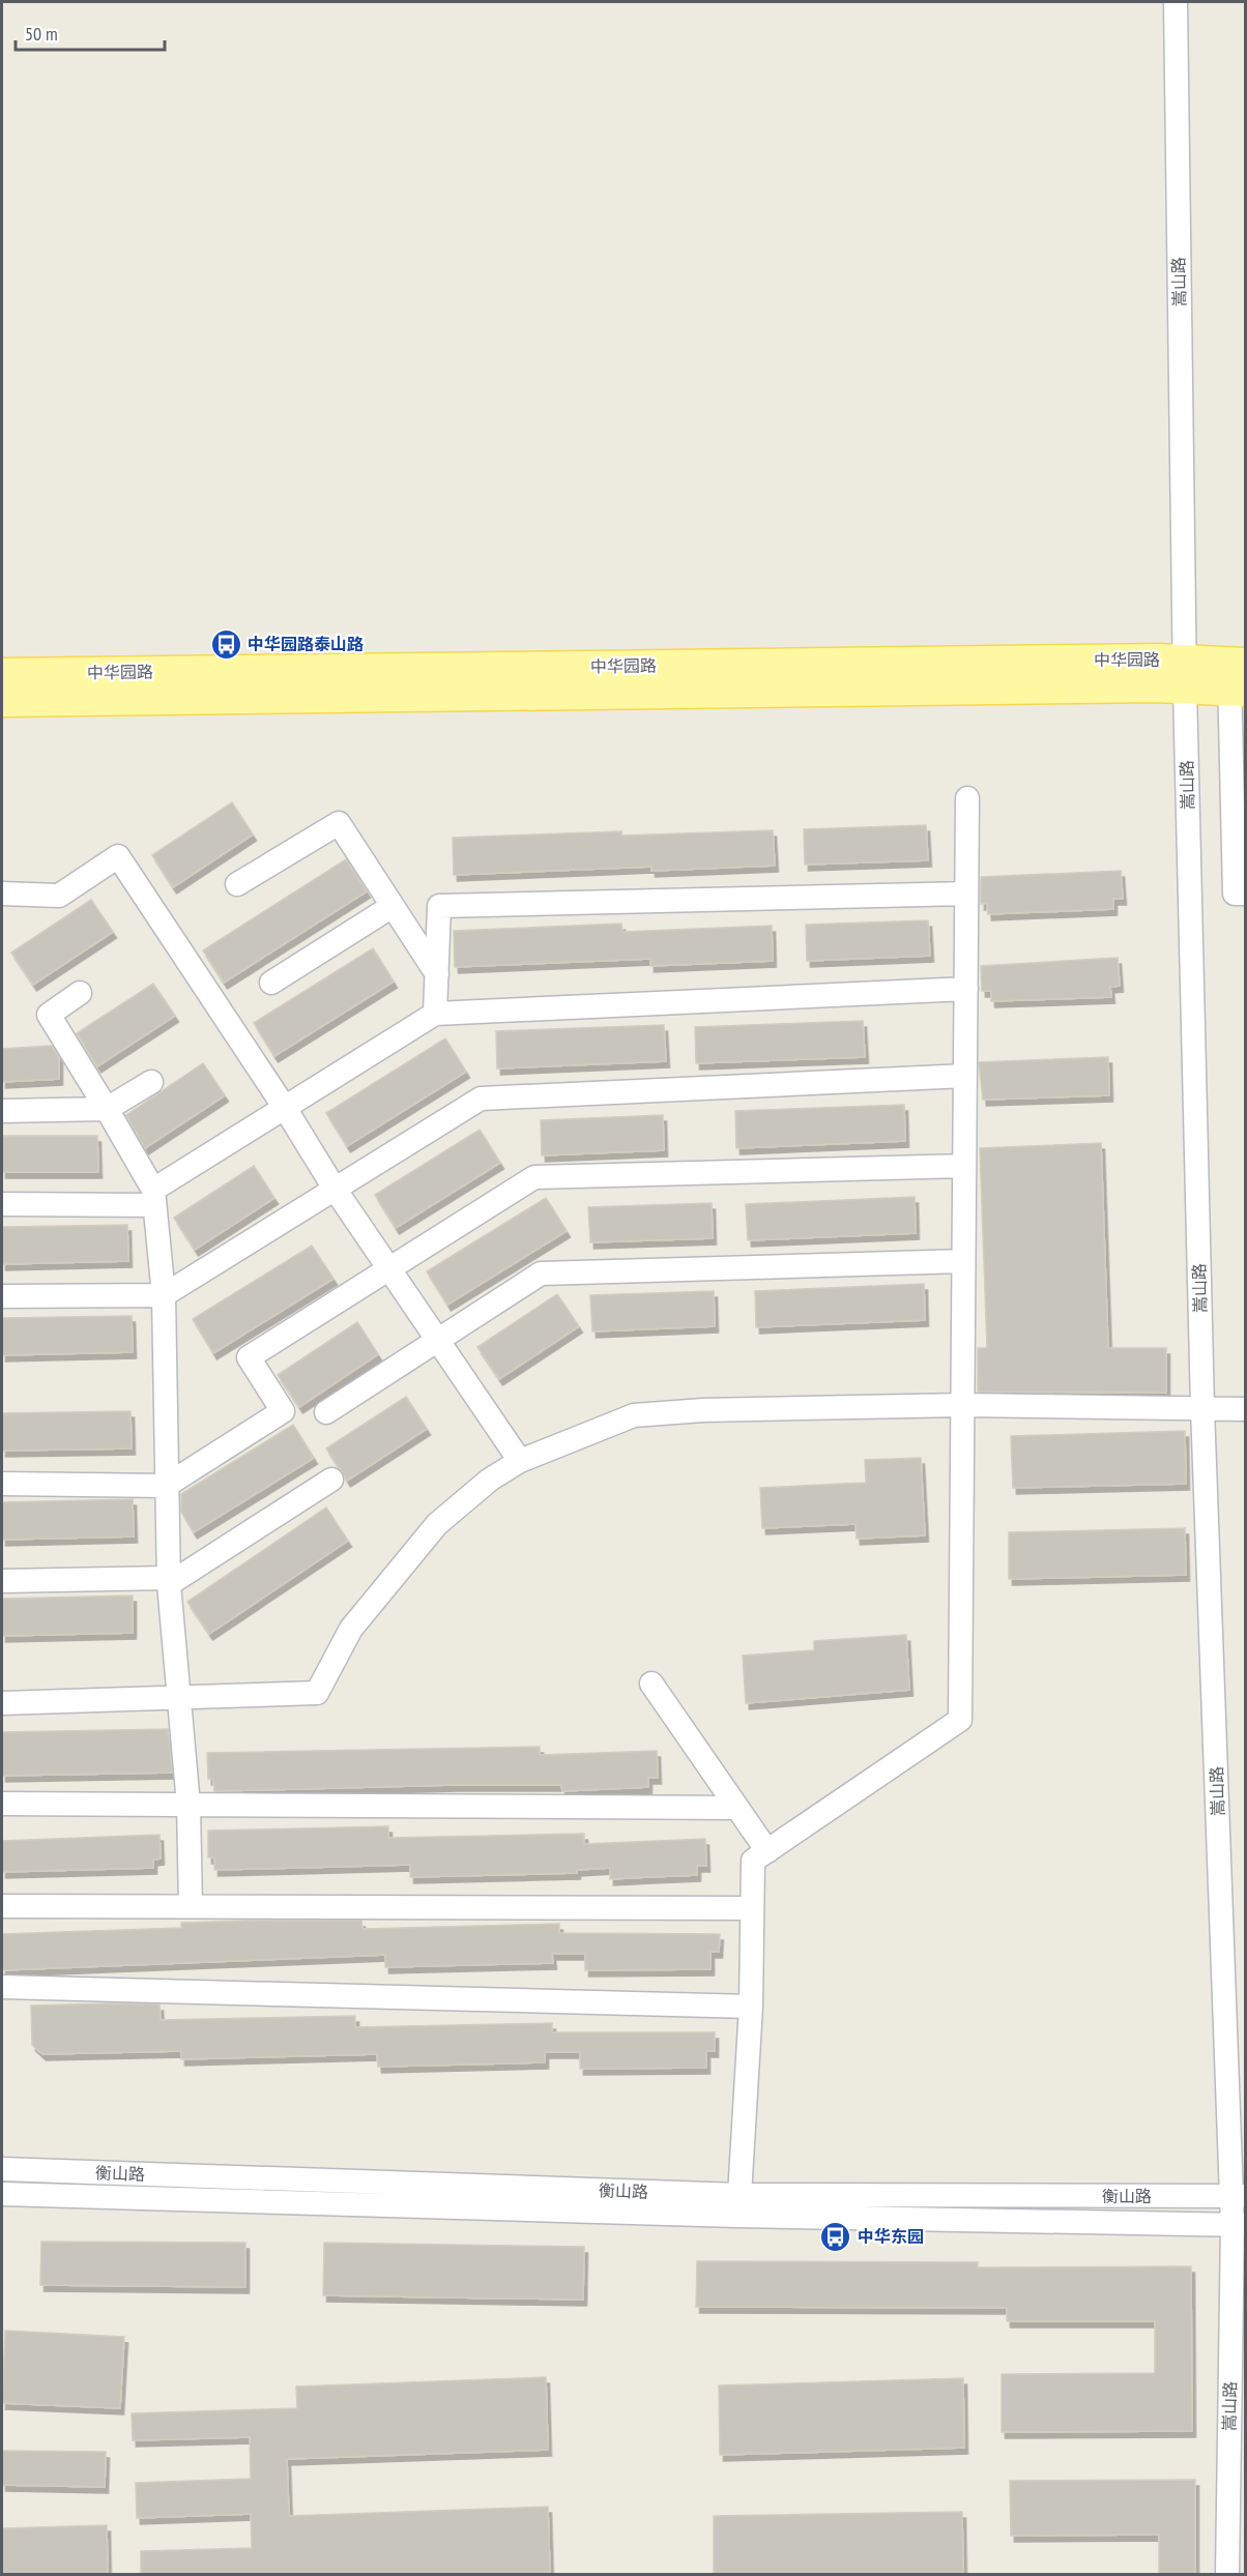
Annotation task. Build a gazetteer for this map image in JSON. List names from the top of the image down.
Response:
{
  "streets": {
    "main road": ["中华园路"],
    "street": ["嵩山路", "衡山路"]
  },
  "crossings": [
    ["嵩山路", "中华园路"],
    ["嵩山路", "衡山路"]
  ],
  "places": {
    "bus stop": ["中华园路泰山路", "中华东园"]
  },
  "scale_bar": "50 m"
}
